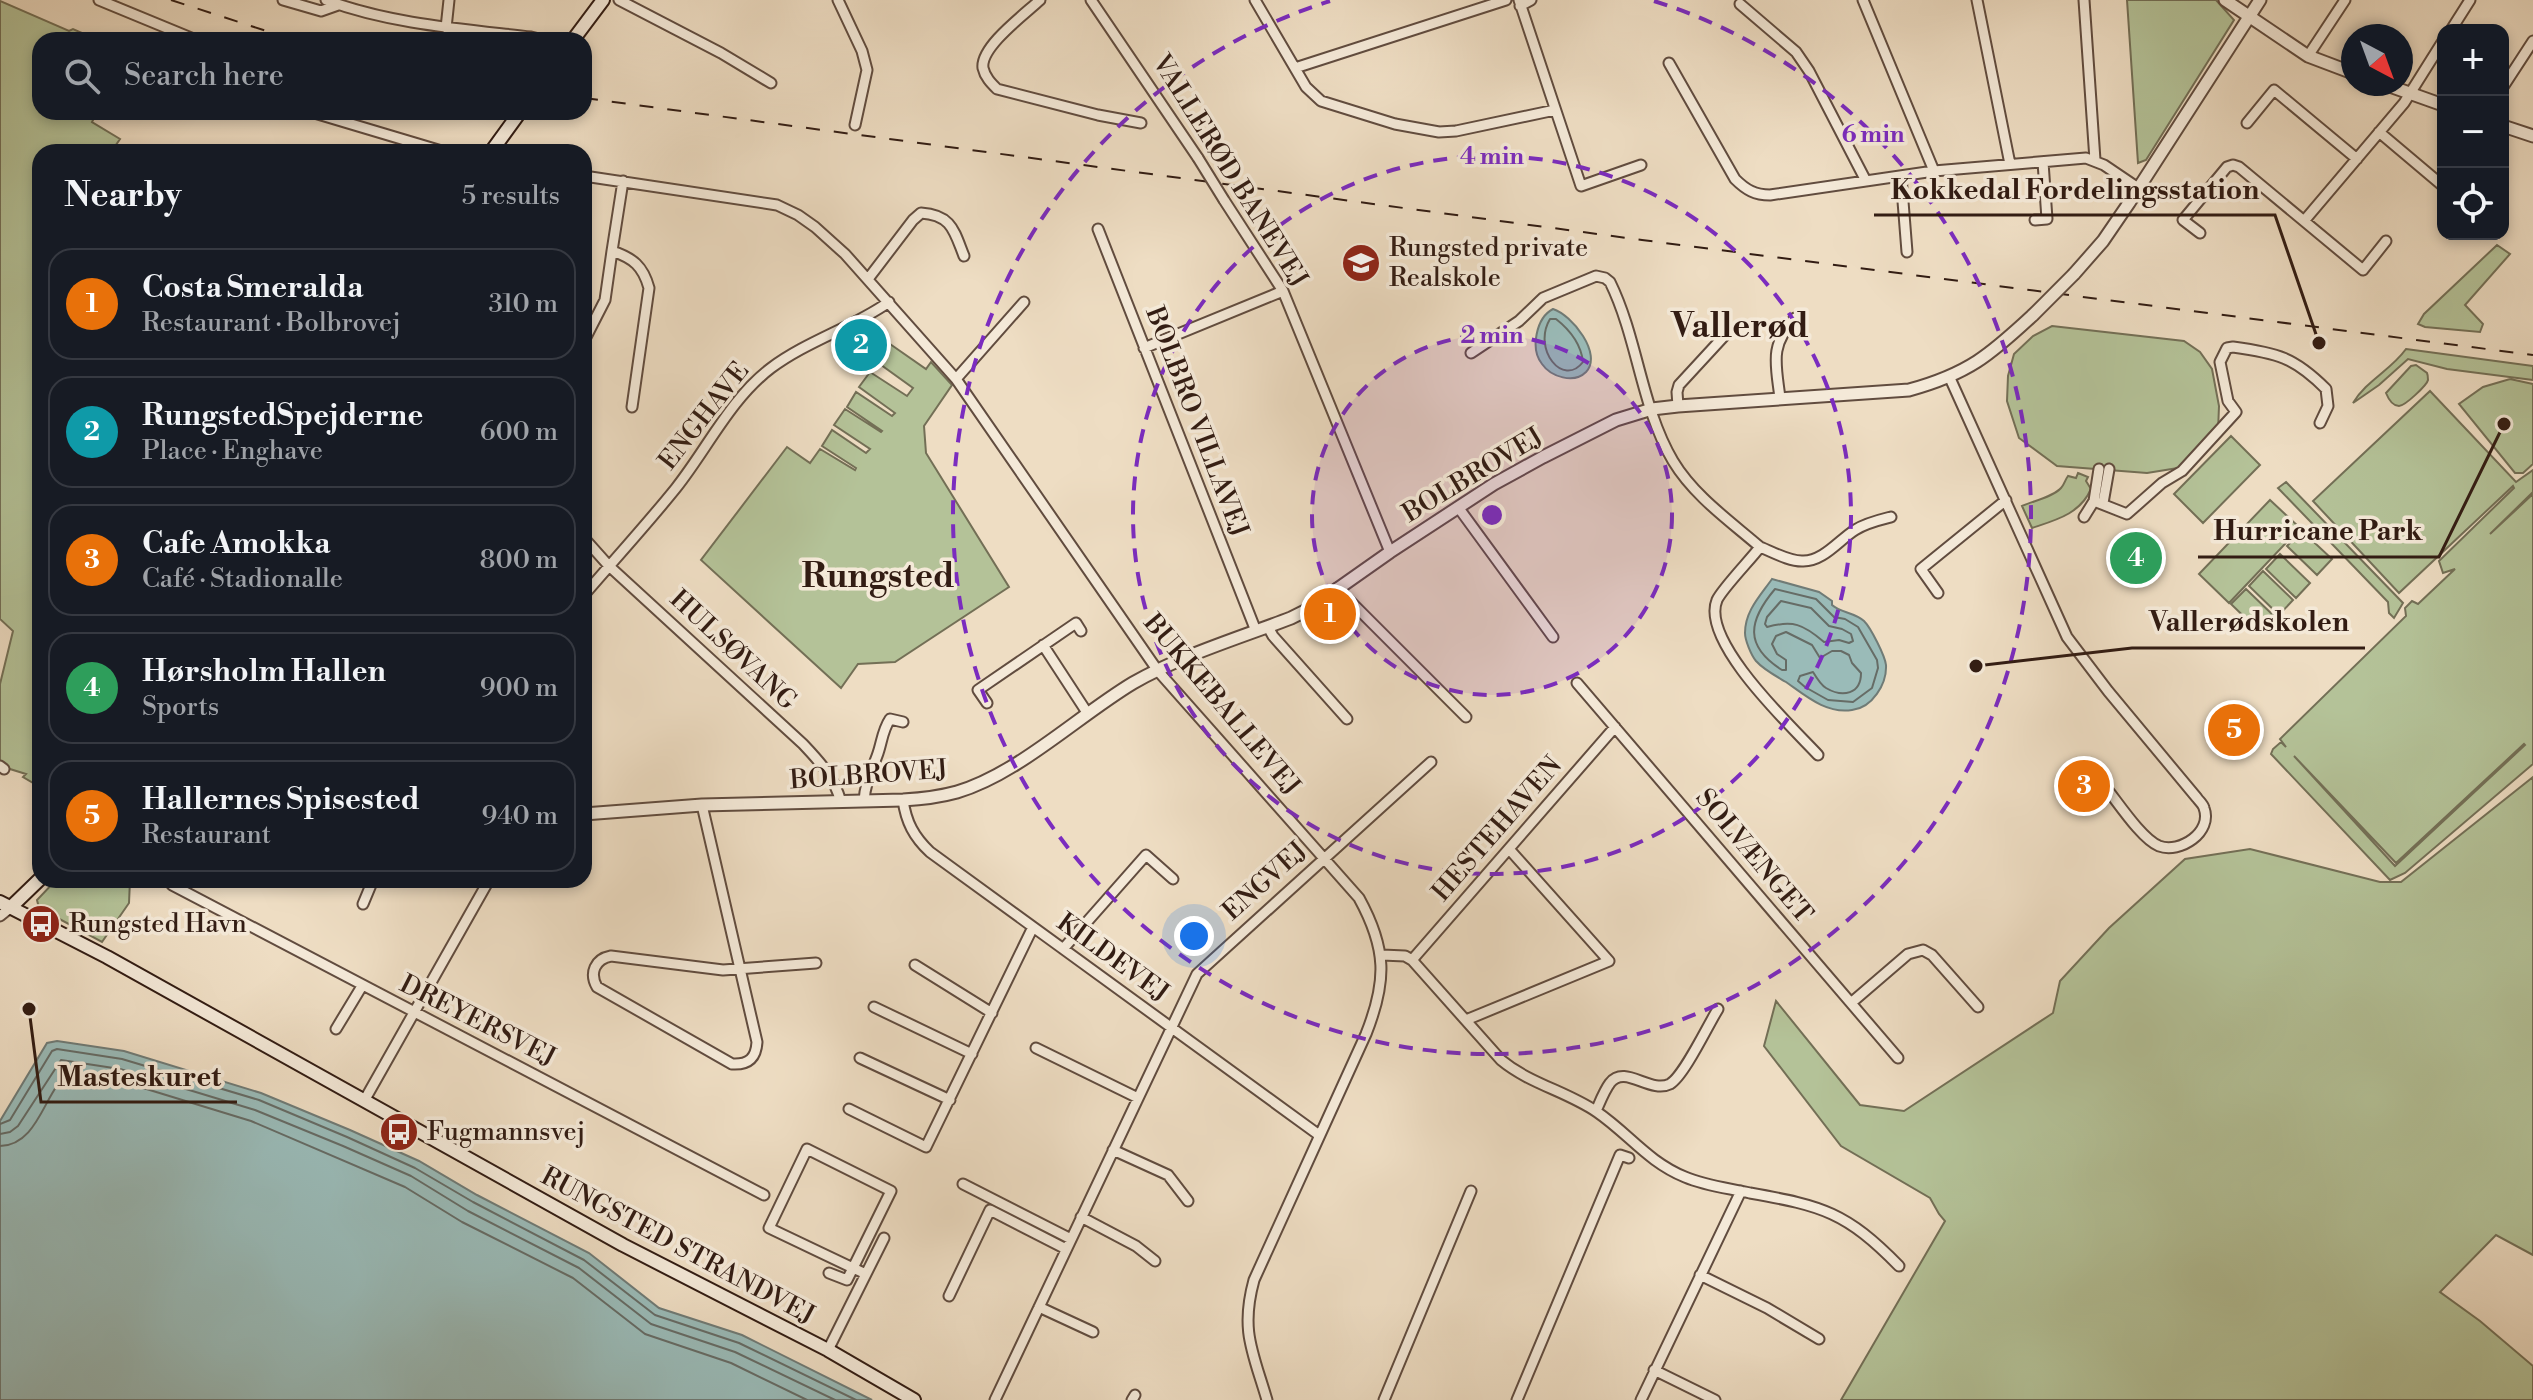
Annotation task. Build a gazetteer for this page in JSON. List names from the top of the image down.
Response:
{
  "streets": {
    "main road": ["RUNGSTED STRANDVEJ"],
    "street": [
      "VALLERØD BANEVEJ",
      "ENGHAVE",
      "BOLBRO VILLAVEJ",
      "BOLBROVEJ",
      "HULSØVANG",
      "BUKKEBALLEVEJ",
      "HESTEHAVEN",
      "SOLVÆNGET",
      "ENGVEJ",
      "KILDEVEJ",
      "DREYERSVEJ"
    ]
  },
  "crossings": [
    ["VALLERØD BANEVEJ", "BOLBROVEJ"],
    ["ENGHAVE", "HULSØVANG"],
    ["ENGHAVE", "BUKKEBALLEVEJ"],
    ["BOLBRO VILLAVEJ", "BOLBROVEJ"],
    ["BOLBROVEJ", "HULSØVANG"],
    ["BOLBROVEJ", "BUKKEBALLEVEJ"],
    ["BOLBROVEJ", "KILDEVEJ"],
    ["BUKKEBALLEVEJ", "ENGVEJ"],
    ["BUKKEBALLEVEJ", "KILDEVEJ"],
    ["HESTEHAVEN", "SOLVÆNGET"],
    ["ENGVEJ", "KILDEVEJ"]
  ],
  "districts": ["Vallerød", "Rungsted"],
  "places": {
    "school or university": ["Rungsted private Realskole"],
    "other": [
      "Kokkedal Fordelingsstation",
      "Hurricane Park",
      "Vallerødskolen",
      "Masteskuret"
    ],
    "bus stop": ["Rungsted Havn", "Fugmannsvej"]
  },
  "north": "bottom right",
  "page": {
    "map_buttons": ["+", "−"],
    "search": "Search here",
    "heading": ["Nearby", "5 results"],
    "list": [
      {
        "mark": "1",
        "name": "Costa Smeralda",
        "note": "Restaurant · Bolbrovej",
        "value": "310 m"
      },
      {
        "mark": "2",
        "name": "RungstedSpejderne",
        "note": "Place · Enghave",
        "value": "600 m"
      },
      {
        "mark": "3",
        "name": "Cafe Amokka",
        "note": "Café · Stadionalle",
        "value": "800 m"
      },
      {
        "mark": "4",
        "name": "Hørsholm Hallen",
        "note": "Sports",
        "value": "900 m"
      },
      {
        "mark": "5",
        "name": "Hallernes Spisested",
        "note": "Restaurant",
        "value": "940 m"
      }
    ],
    "pins": [
      "2",
      "4",
      "1",
      "5",
      "3"
    ]
  },
  "rings": ["6 min", "4 min", "2 min"]
}
